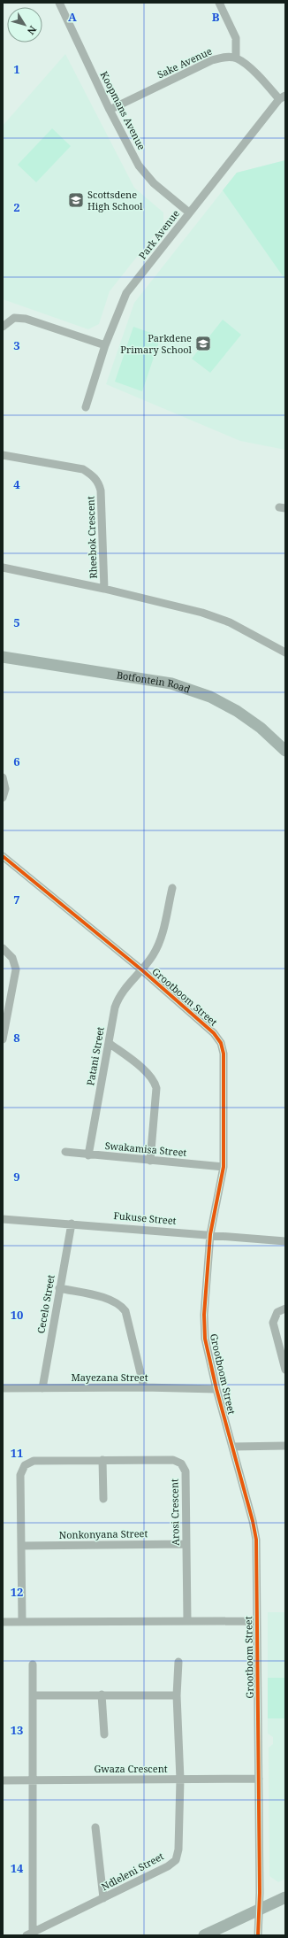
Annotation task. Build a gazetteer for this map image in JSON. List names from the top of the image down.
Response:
{
  "streets": {
    "main road": ["Botfontein Road"],
    "street": [
      "Sake Avenue",
      "Koopmans Avenue",
      "Park Avenue",
      "Rheebok Crescent",
      "Grootboom Street",
      "Patani Street",
      "Swakamisa Street",
      "Fukuse Street",
      "Cecelo Street",
      "Mayezana Street",
      "Arosi Crescent",
      "Nonkonyana Street",
      "Gwaza Crescent",
      "Ndleleni Street"
    ]
  },
  "crossings": [
    ["Sake Avenue", "Koopmans Avenue"],
    ["Koopmans Avenue", "Park Avenue"],
    ["Grootboom Street", "Patani Street"],
    ["Grootboom Street", "Swakamisa Street"],
    ["Grootboom Street", "Fukuse Street"],
    ["Grootboom Street", "Mayezana Street"],
    ["Grootboom Street", "Gwaza Crescent"],
    ["Patani Street", "Swakamisa Street"],
    ["Fukuse Street", "Cecelo Street"],
    ["Cecelo Street", "Mayezana Street"],
    ["Arosi Crescent", "Nonkonyana Street"],
    ["Gwaza Crescent", "Ndleleni Street"]
  ],
  "places": {
    "school or university": ["Scottsdene High School", "Parkdene Primary School"]
  },
  "north": "bottom right",
  "grid": {
    "columns": ["A", "B"],
    "rows": [
      "1",
      "2",
      "3",
      "4",
      "5",
      "6",
      "7",
      "8",
      "9",
      "10",
      "11",
      "12",
      "13",
      "14"
    ]
  }
}
